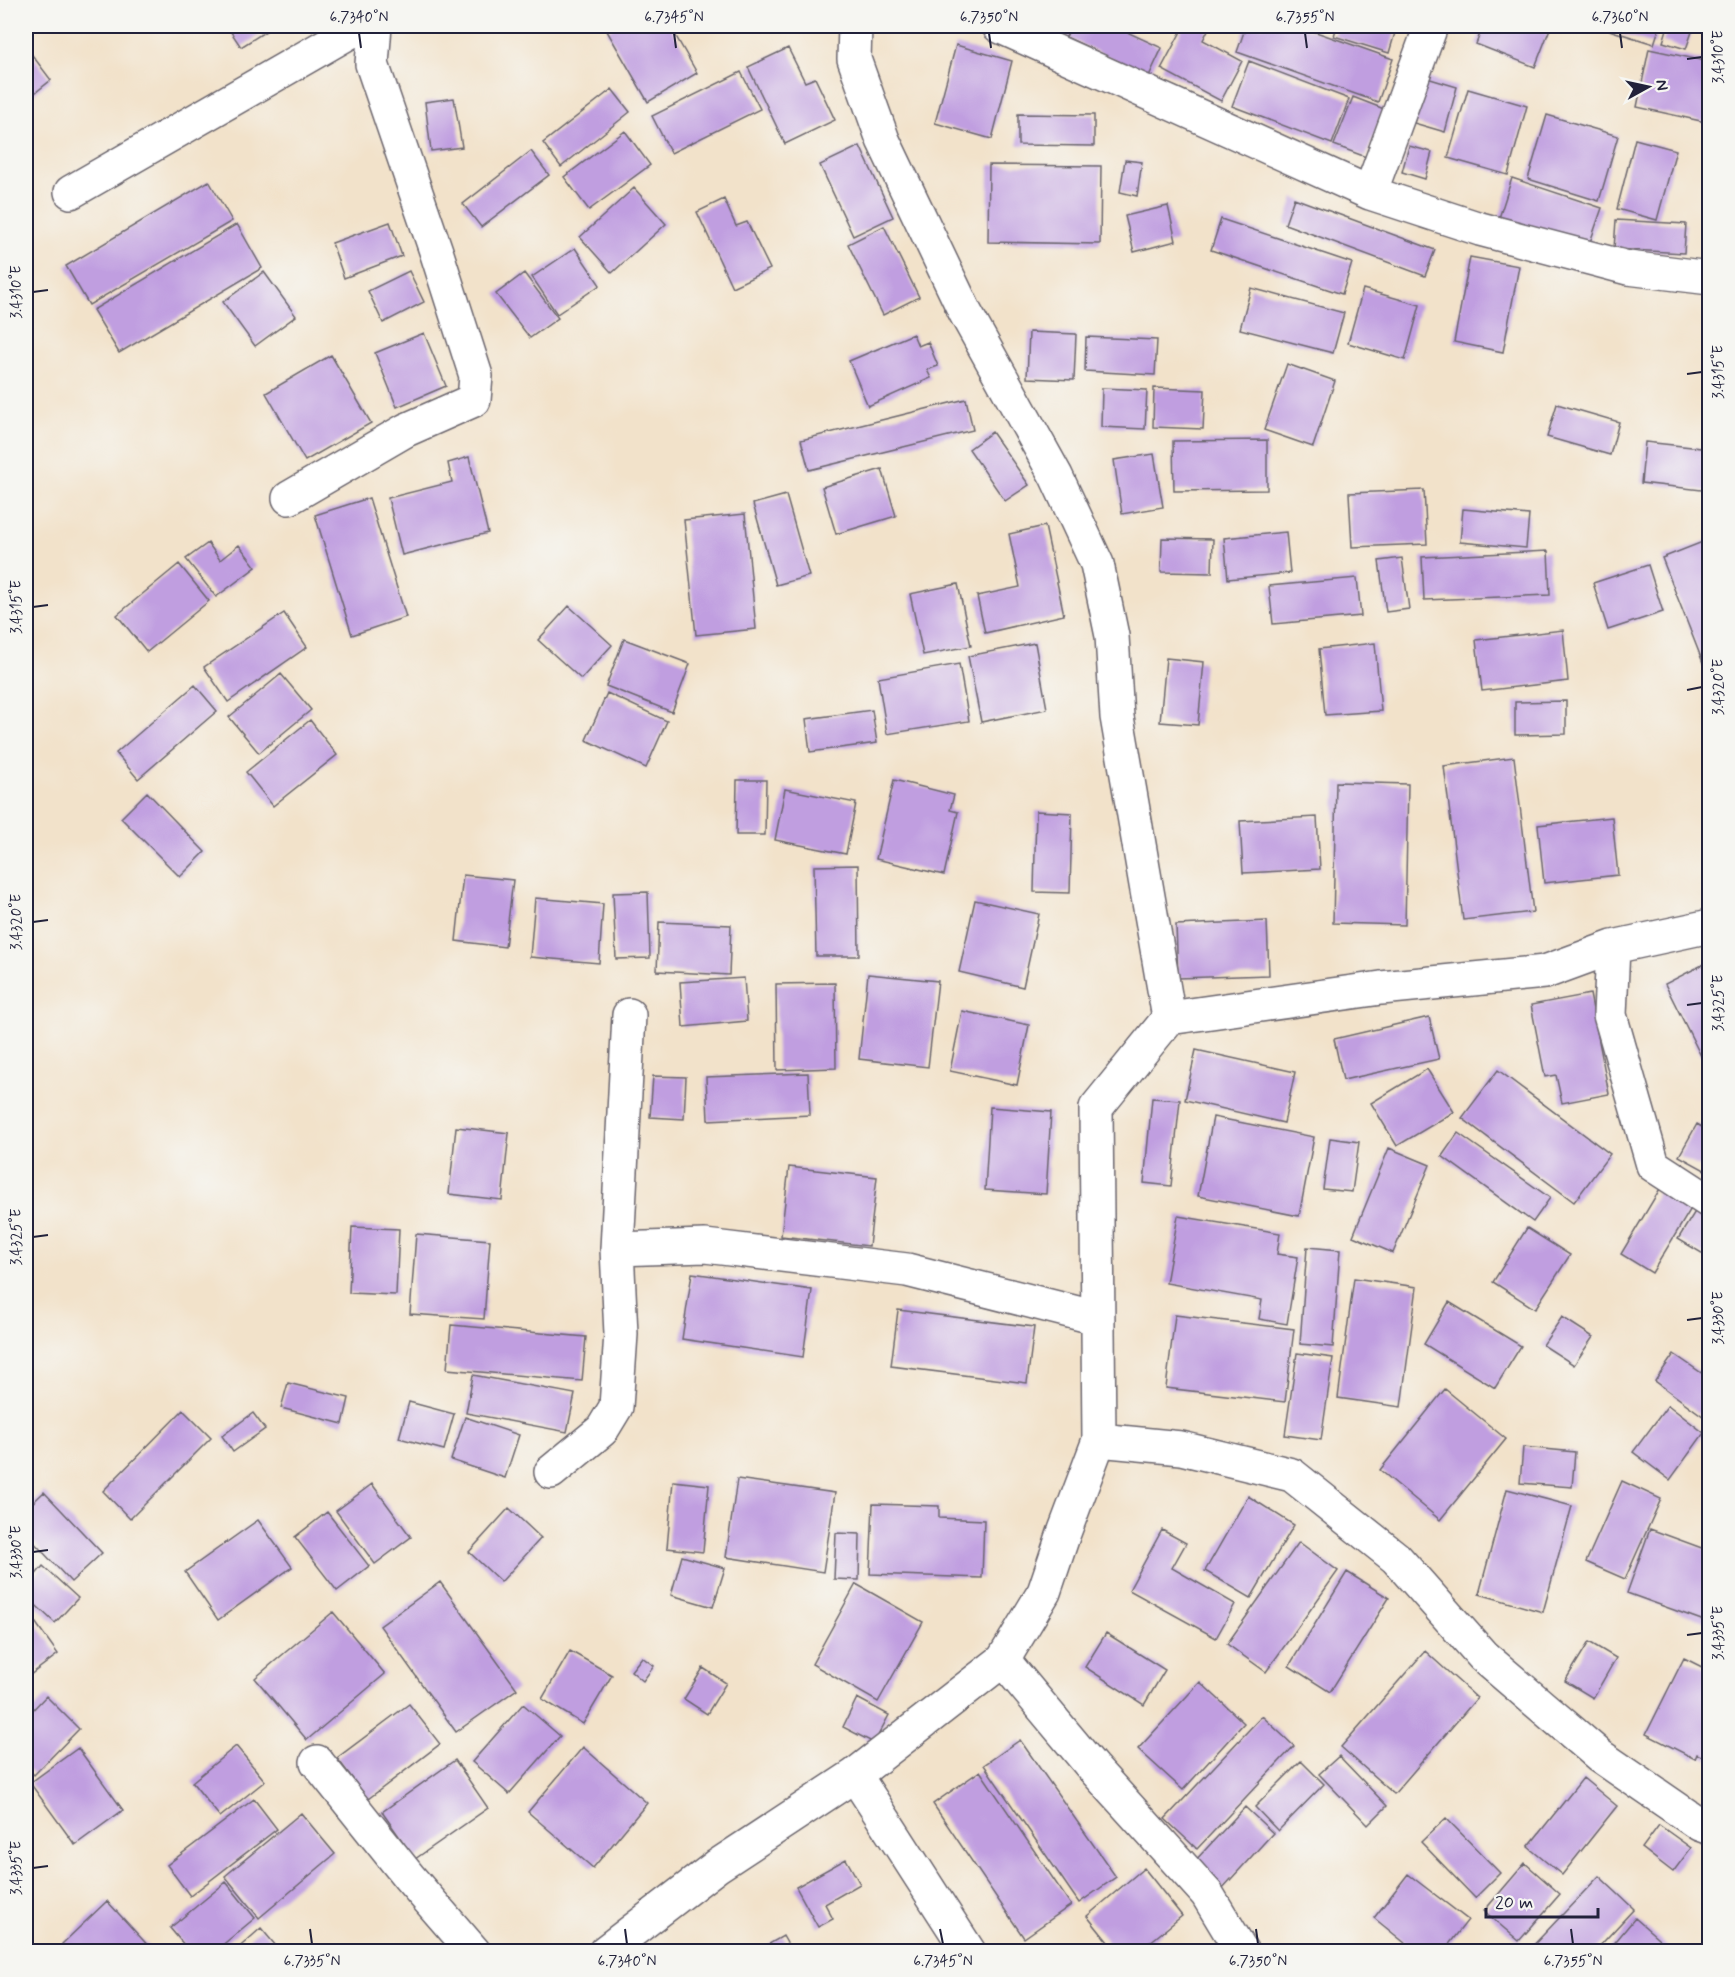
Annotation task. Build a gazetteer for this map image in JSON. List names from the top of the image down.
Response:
{
  "scale_bar": "20 m",
  "north": "right",
  "coordinates": [
    "6.7340°N",
    "6.7345°N",
    "6.7350°N",
    "6.7355°N",
    "6.7360°N",
    "3.4310°E",
    "3.4315°E",
    "3.4320°E",
    "3.4325°E",
    "3.4330°E",
    "3.4335°E",
    "6.7335°N"
  ]
}
